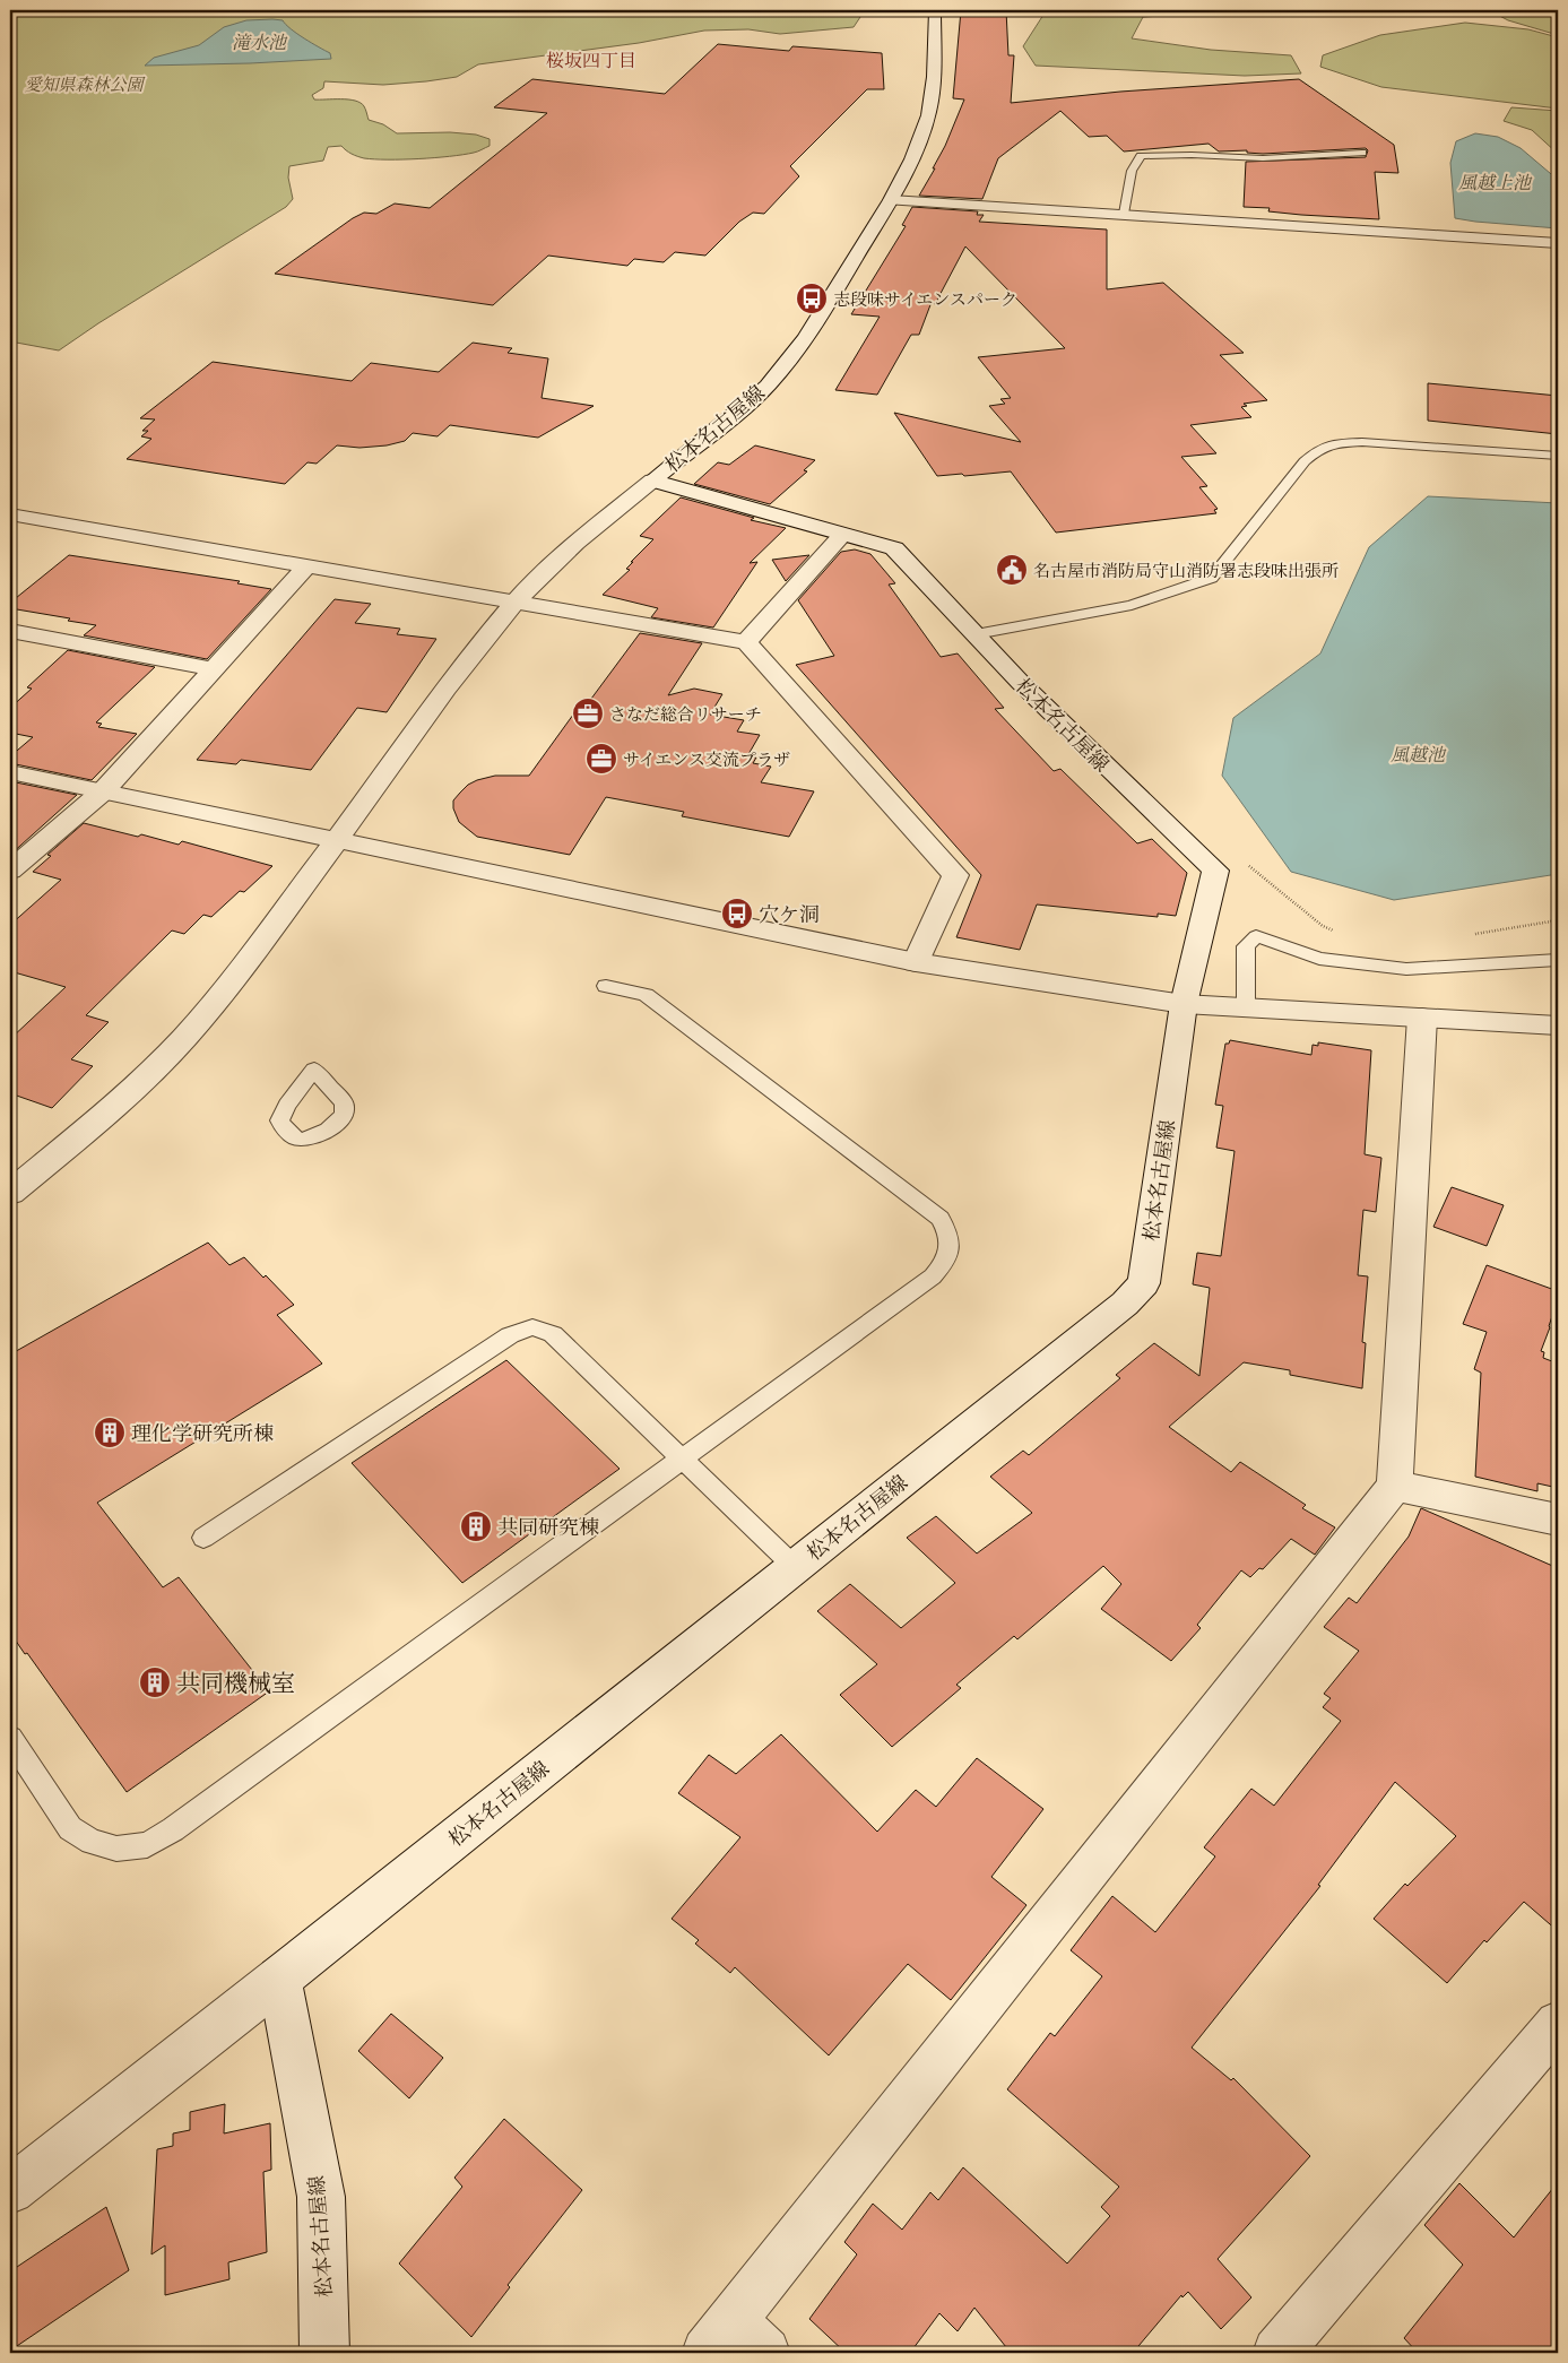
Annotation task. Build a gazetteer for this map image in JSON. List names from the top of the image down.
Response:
{
  "streets": {
    "street": ["松本名古屋線"]
  },
  "districts": ["桜坂四丁目"],
  "water": ["滝水池", "風越上池", "風越池"],
  "parks": ["愛知県森林公園"],
  "places": {
    "bus stop": ["志段味サイエンスパーク", "穴ケ洞"],
    "public building": ["名古屋市消防局守山消防署志段味出張所"],
    "office": ["さなだ総合リサーチ", "サイエンス交流プラザ"],
    "building": ["理化学研究所棟", "共同研究棟", "共同機械室"]
  }
}
